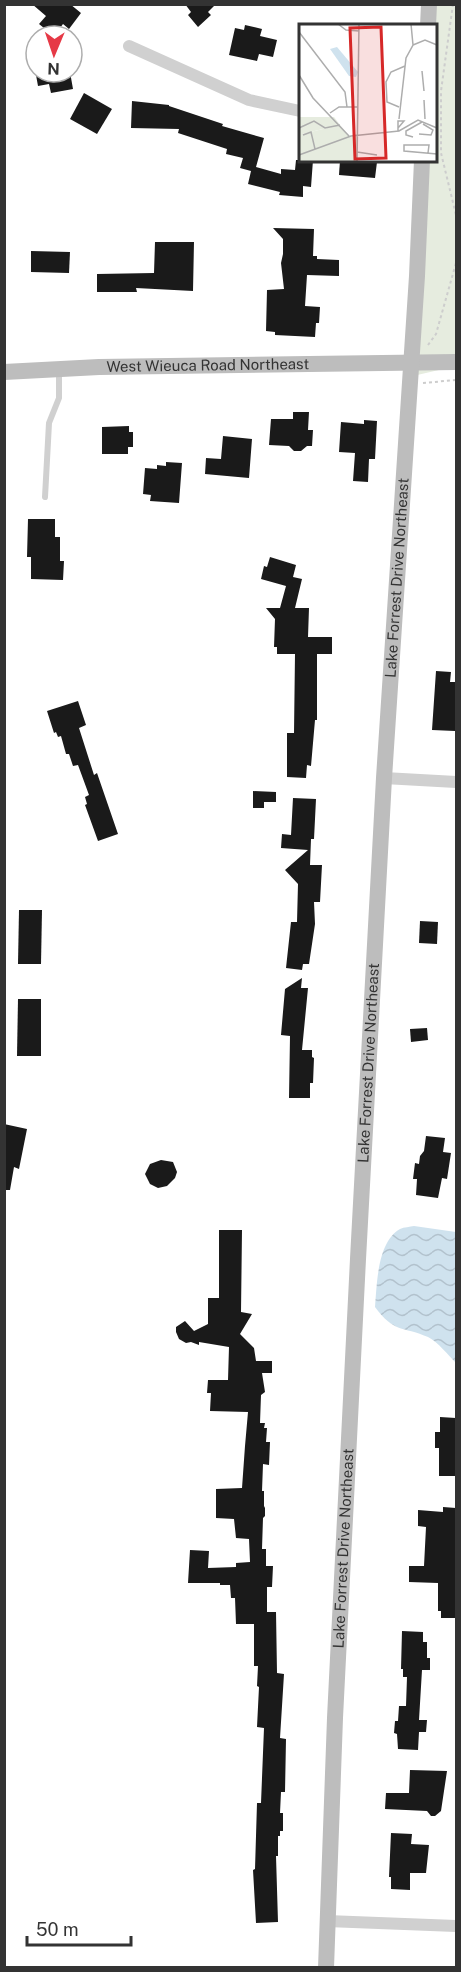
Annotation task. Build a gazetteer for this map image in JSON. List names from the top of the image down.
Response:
{
  "streets": {
    "street": ["West Wieuca Road Northeast", "Lake Forrest Drive Northeast"]
  },
  "crossings": [
    ["West Wieuca Road Northeast", "Lake Forrest Drive Northeast"]
  ],
  "scale_bar": "50 m",
  "north": "bottom"
}
